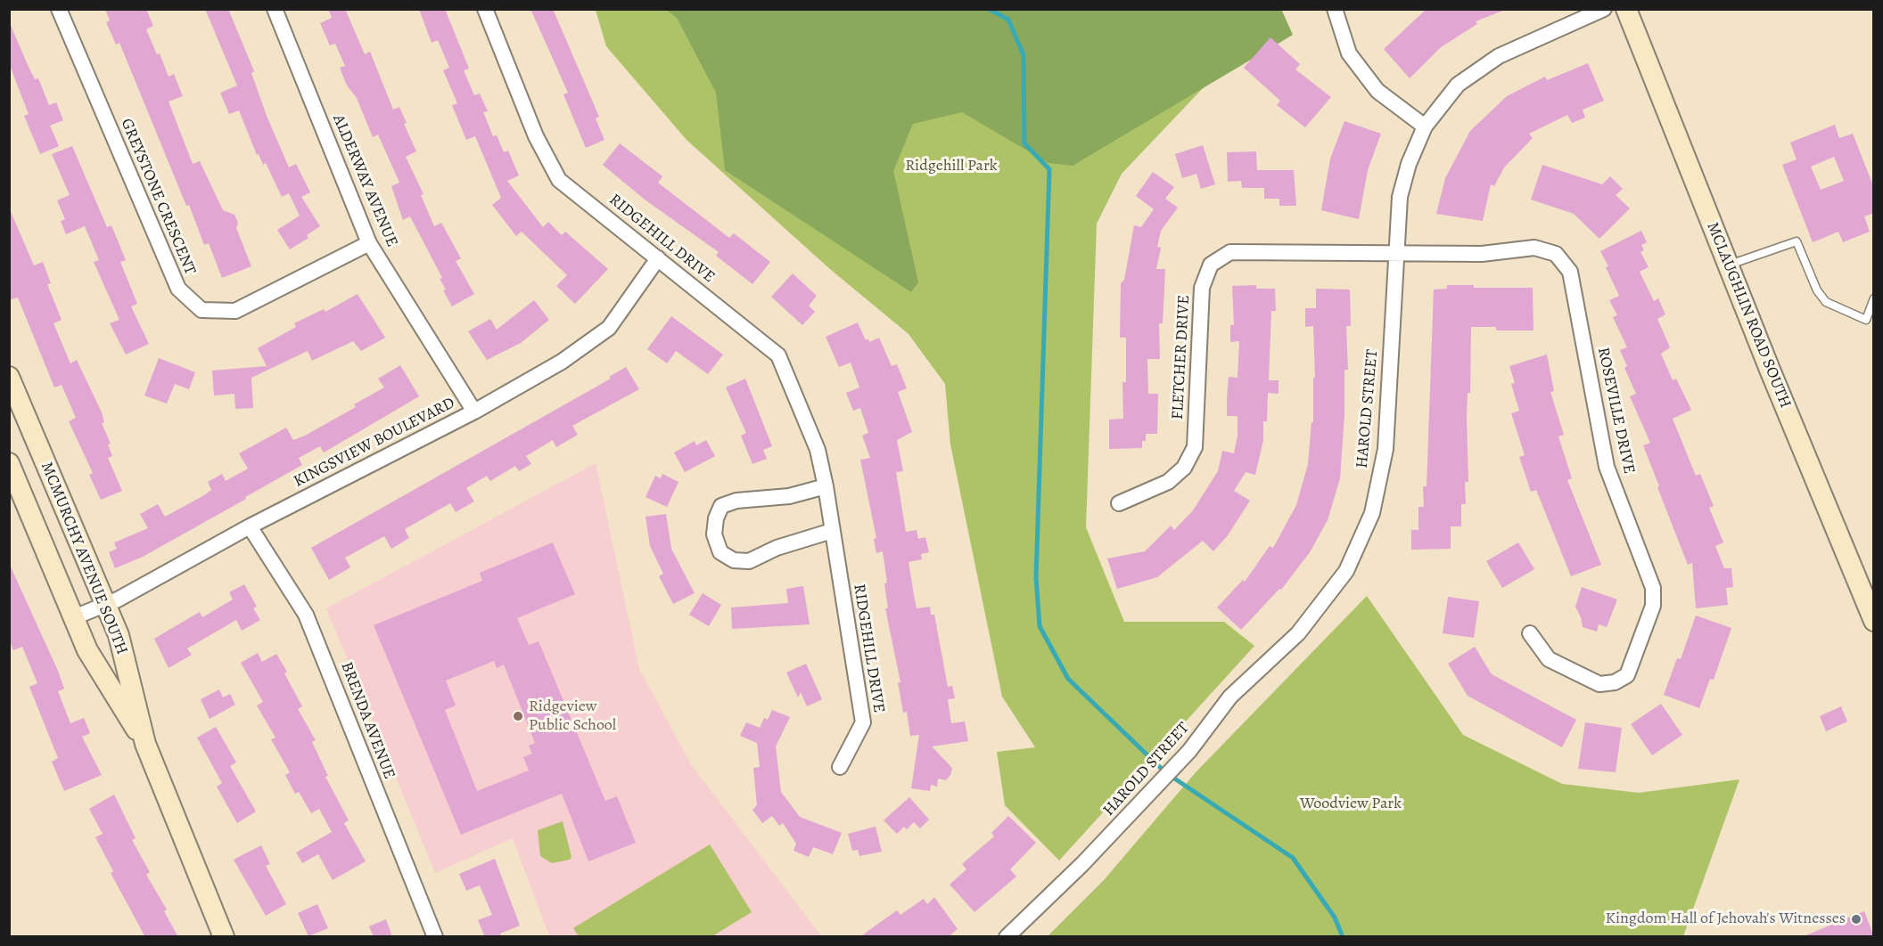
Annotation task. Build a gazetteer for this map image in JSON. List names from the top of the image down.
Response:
{
  "streets": {
    "street": [
      "ALDERWAY AVENUE",
      "GREYSTONE CRESCENT",
      "RIDGEHILL DRIVE",
      "MCLAUGHLIN ROAD SOUTH",
      "FLETCHER DRIVE",
      "HAROLD STREET",
      "ROSEVILLE DRIVE",
      "KINGSVIEW BOULEVARD",
      "MCMURCHY AVENUE SOUTH",
      "BRENDA AVENUE"
    ]
  },
  "crossings": [
    ["ALDERWAY AVENUE", "GREYSTONE CRESCENT"],
    ["ALDERWAY AVENUE", "KINGSVIEW BOULEVARD"],
    ["RIDGEHILL DRIVE", "KINGSVIEW BOULEVARD"],
    ["FLETCHER DRIVE", "HAROLD STREET"],
    ["FLETCHER DRIVE", "ROSEVILLE DRIVE"],
    ["HAROLD STREET", "ROSEVILLE DRIVE"],
    ["KINGSVIEW BOULEVARD", "MCMURCHY AVENUE SOUTH"],
    ["KINGSVIEW BOULEVARD", "BRENDA AVENUE"]
  ],
  "parks": ["Ridgehill Park", "Woodview Park"],
  "places": ["Ridgeview Public School", "Kingdom Hall of Jehovah's Witnesses"]
}
